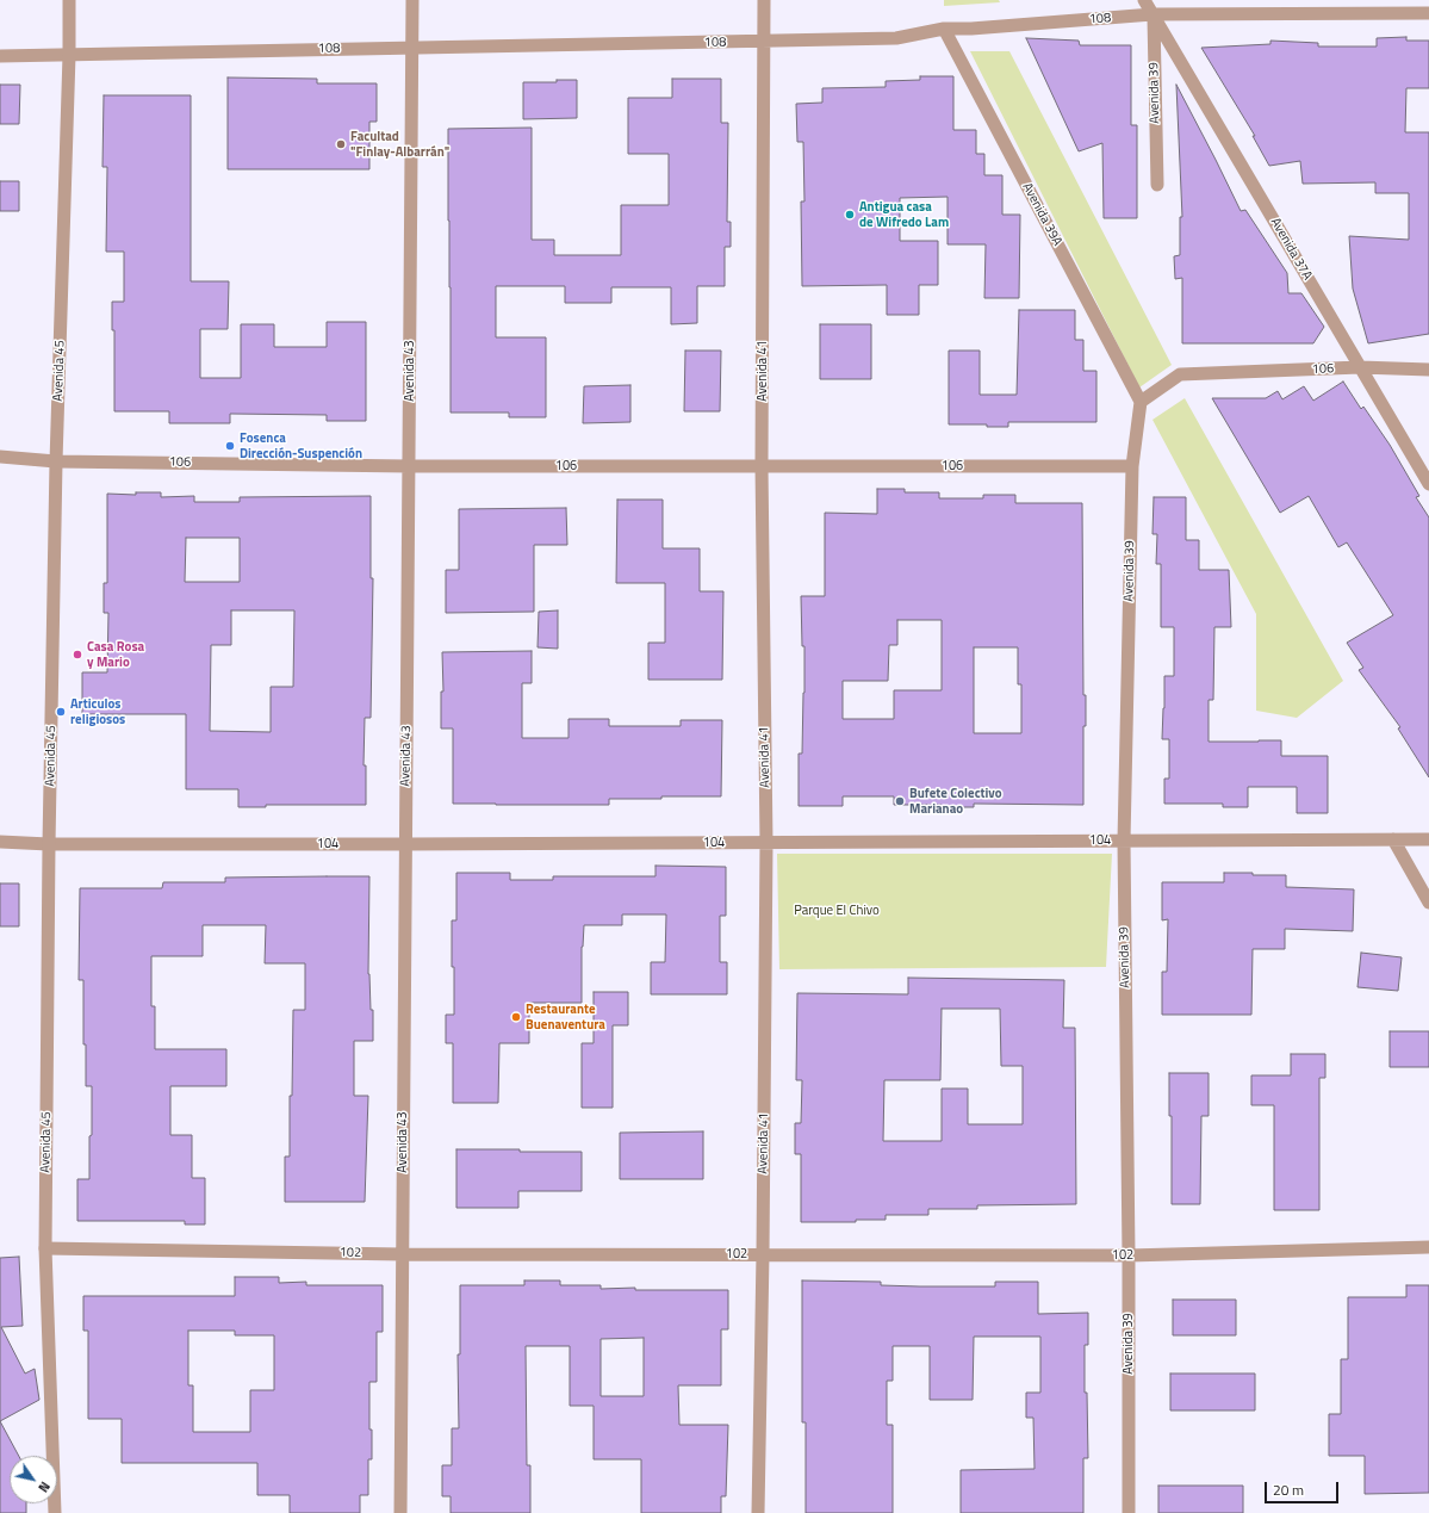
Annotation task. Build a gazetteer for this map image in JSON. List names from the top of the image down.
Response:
{
  "streets": {
    "street": [
      "108",
      "Avenida 39",
      "Avenida 39A",
      "Avenida 37A",
      "106",
      "Avenida 45",
      "Avenida 43",
      "Avenida 41",
      "104",
      "102"
    ]
  },
  "crossings": [
    ["108", "Avenida 39"],
    ["108", "Avenida 39A"],
    ["108", "Avenida 37A"],
    ["108", "Avenida 45"],
    ["108", "Avenida 43"],
    ["108", "Avenida 41"],
    ["Avenida 39", "Avenida 39A"],
    ["Avenida 39", "Avenida 37A"],
    ["Avenida 39", "106"],
    ["Avenida 39", "104"],
    ["Avenida 39", "102"],
    ["Avenida 39A", "106"],
    ["Avenida 37A", "106"],
    ["106", "Avenida 45"],
    ["106", "Avenida 43"],
    ["106", "Avenida 41"],
    ["Avenida 45", "104"],
    ["Avenida 45", "102"],
    ["Avenida 43", "104"],
    ["Avenida 43", "102"],
    ["Avenida 41", "104"],
    ["Avenida 41", "102"]
  ],
  "parks": ["Parque El Chivo"],
  "places": [
    "Facultad \"Finlay-Albarrán\"",
    "Antigua casa de Wifredo Lam",
    "Fosenca Dirección-Suspención",
    "Casa Rosa y Mario",
    "Articulos religiosos",
    "Bufete Colectivo Marianao",
    "Restaurante Buenaventura"
  ],
  "scale_bar": "20 m",
  "north": "bottom right"
}
